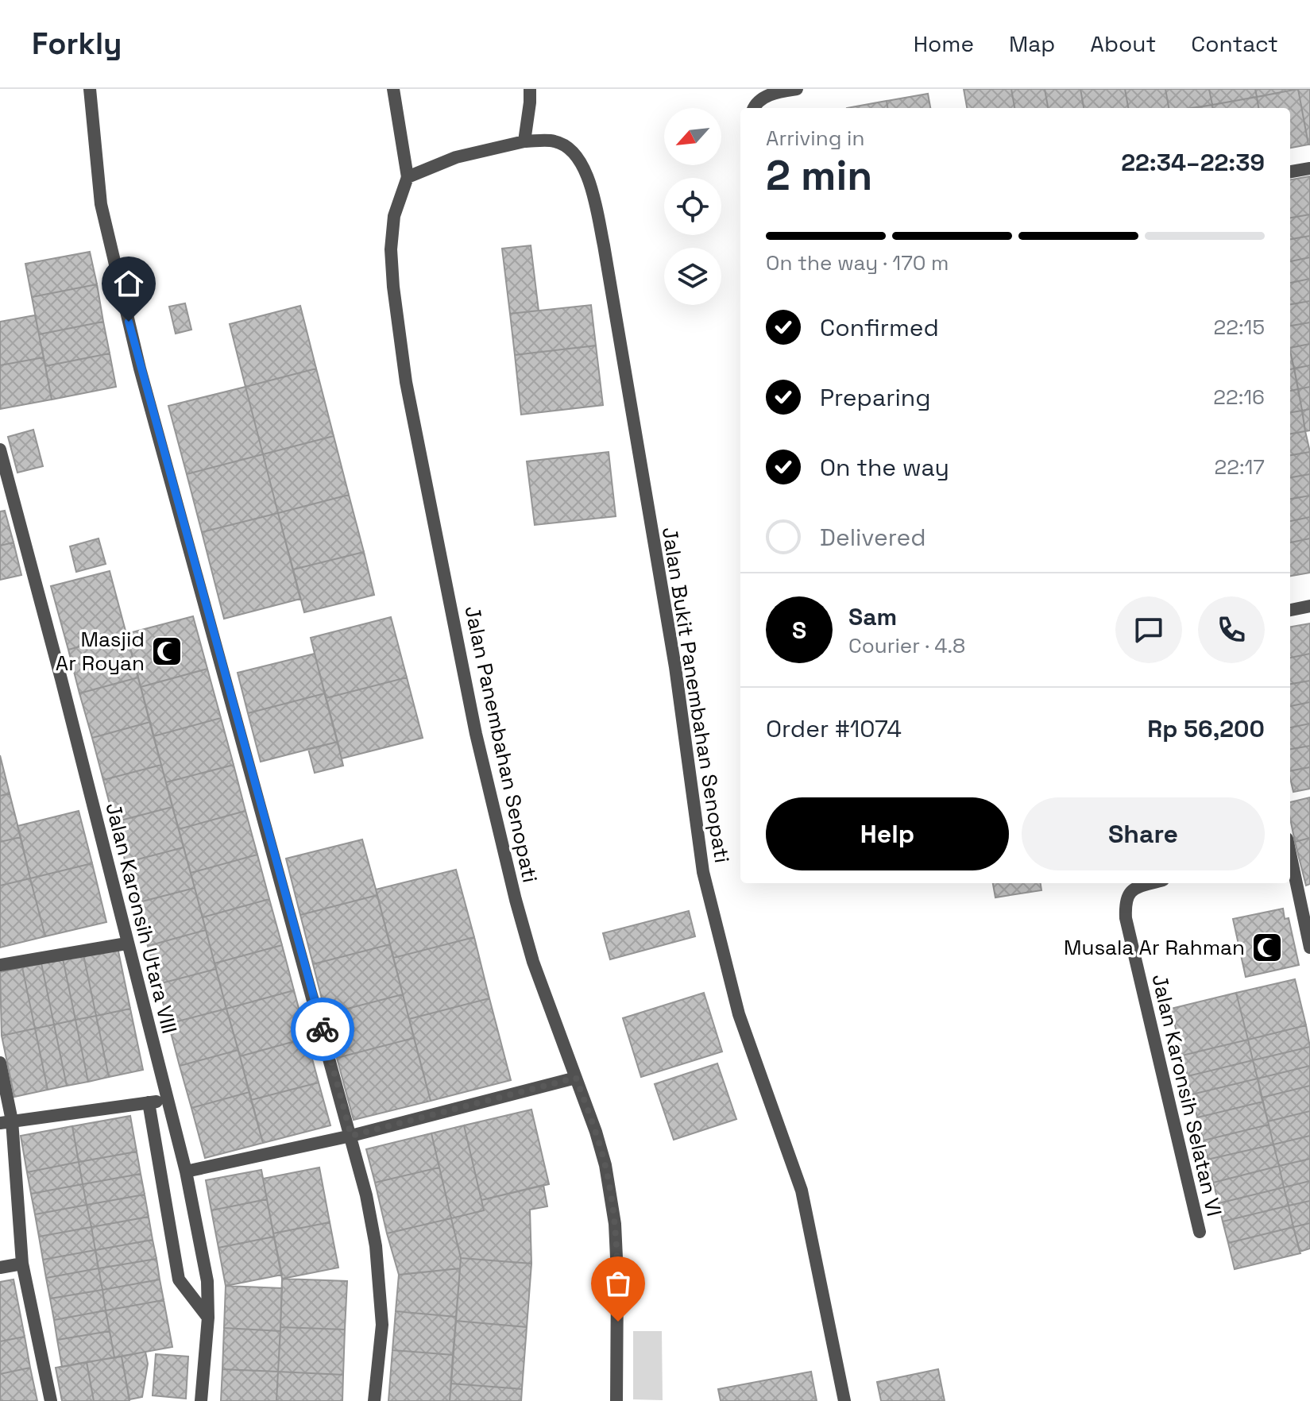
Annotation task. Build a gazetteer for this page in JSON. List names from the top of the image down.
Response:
{
  "streets": {
    "street": [
      "Jalan Bukit Panembahan Senopati",
      "Jalan Panembahan Senopati",
      "Jalan Karonsih Utara VIII",
      "Jalan Karonsih Selatan VI"
    ]
  },
  "places": {
    "mosque": ["Masjid Ar Royan", "Musala Ar Rahman"]
  },
  "north": "bottom left",
  "page": {
    "header": "Forkly",
    "nav": [
      "Home",
      "Map",
      "About",
      "Contact"
    ],
    "heading": ["2 min", "Arriving in", "22:34–22:39"],
    "panel": [
      "Sam",
      "Courier · 4.8",
      "Order #1074",
      "Rp 56,200"
    ],
    "bar": "On the way · 170 m",
    "list": [
      ["Confirmed", "22:15"],
      ["Preparing", "22:16"],
      ["On the way", "22:17"],
      "Delivered"
    ],
    "round": "S",
    "buttons": ["Help", "Share"]
  }
}
